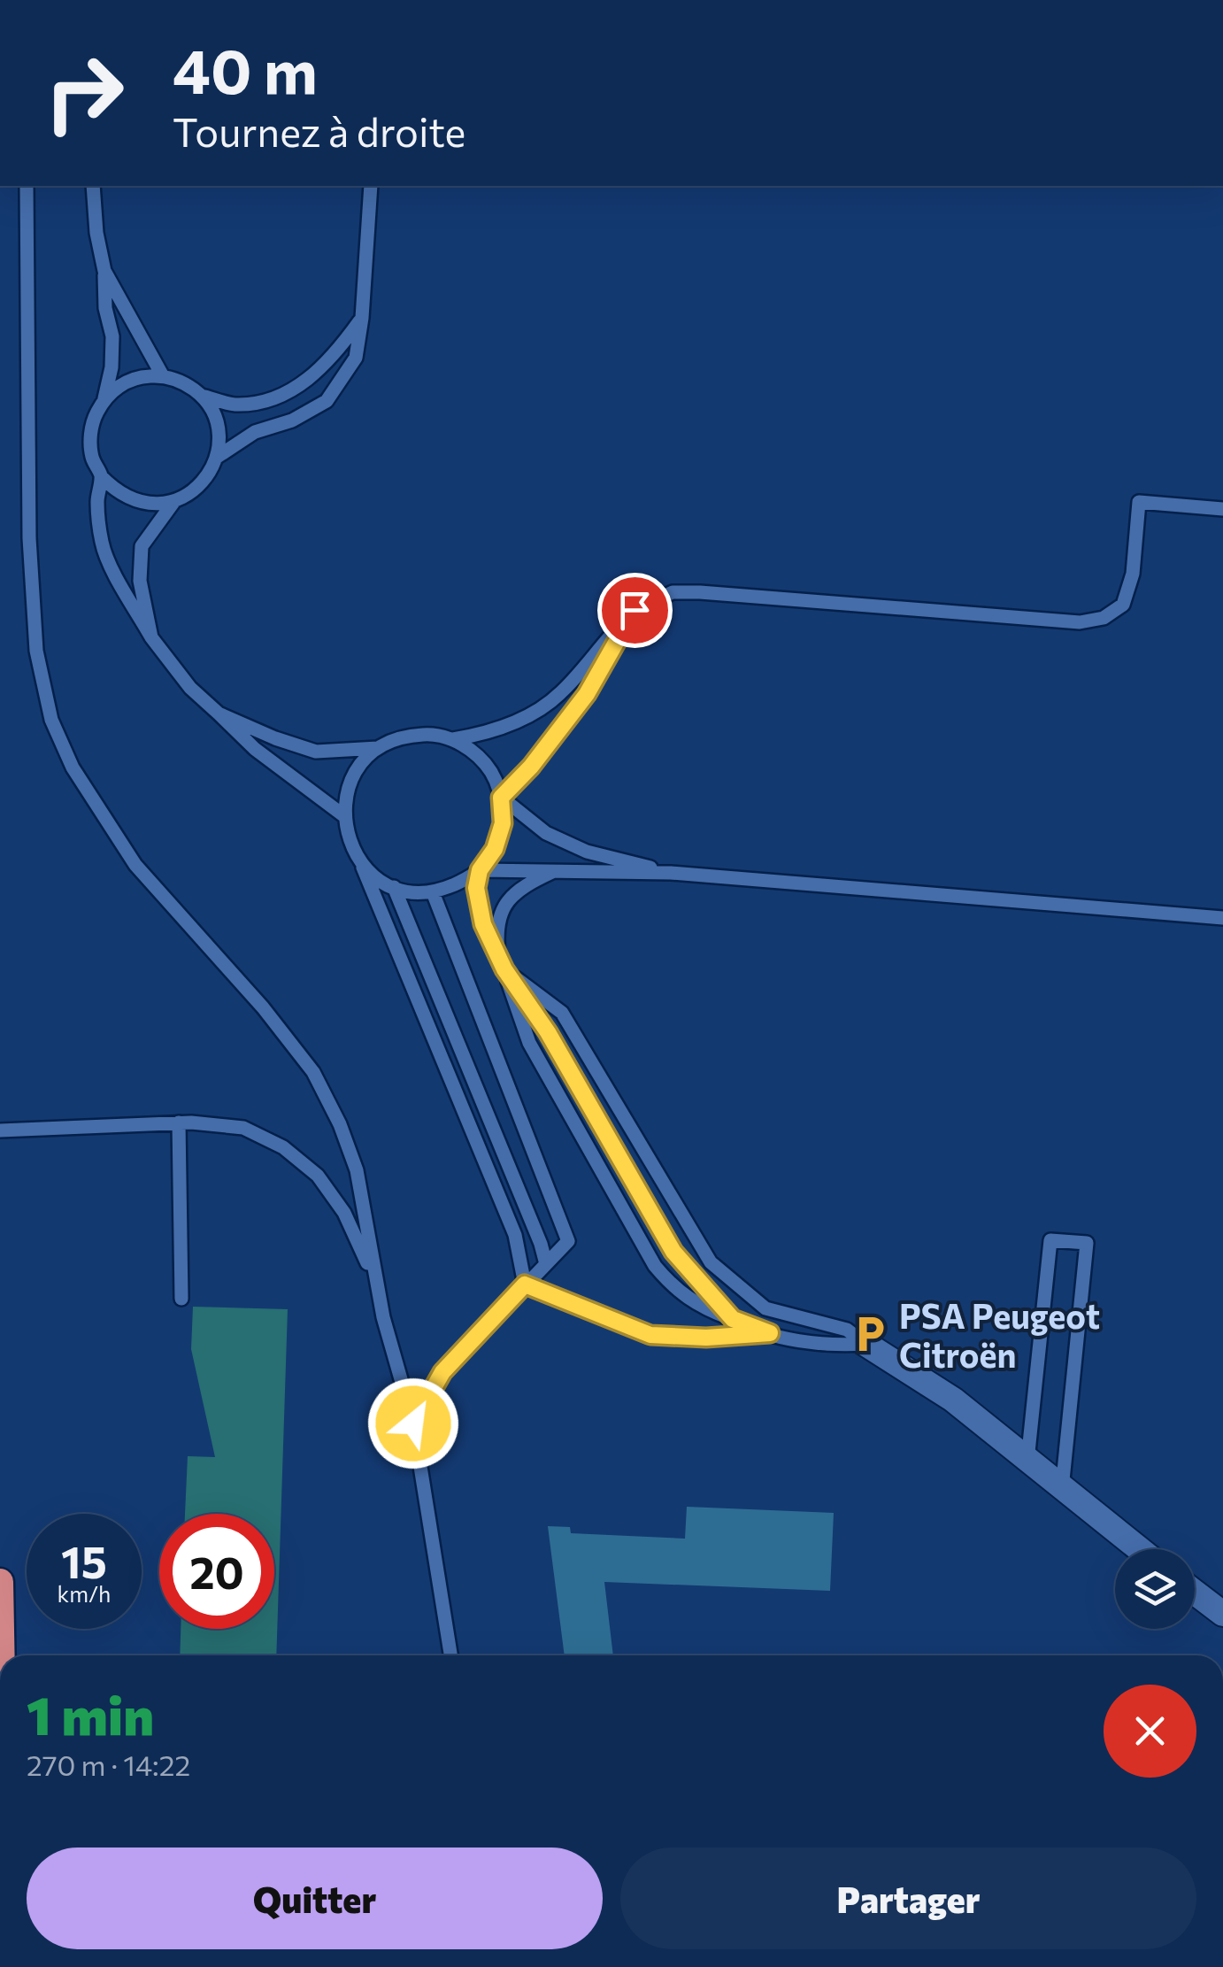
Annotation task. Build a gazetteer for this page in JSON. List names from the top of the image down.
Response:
{
  "places": {
    "parking": ["PSA Peugeot Citroën"]
  },
  "page": {
    "turn": ["40 m", "Tournez à droite"],
    "speed": "15 km/h",
    "limit": "20",
    "heading": ["1 min", "270 m · 14:22"],
    "buttons": ["Quitter", "Partager"]
  }
}
